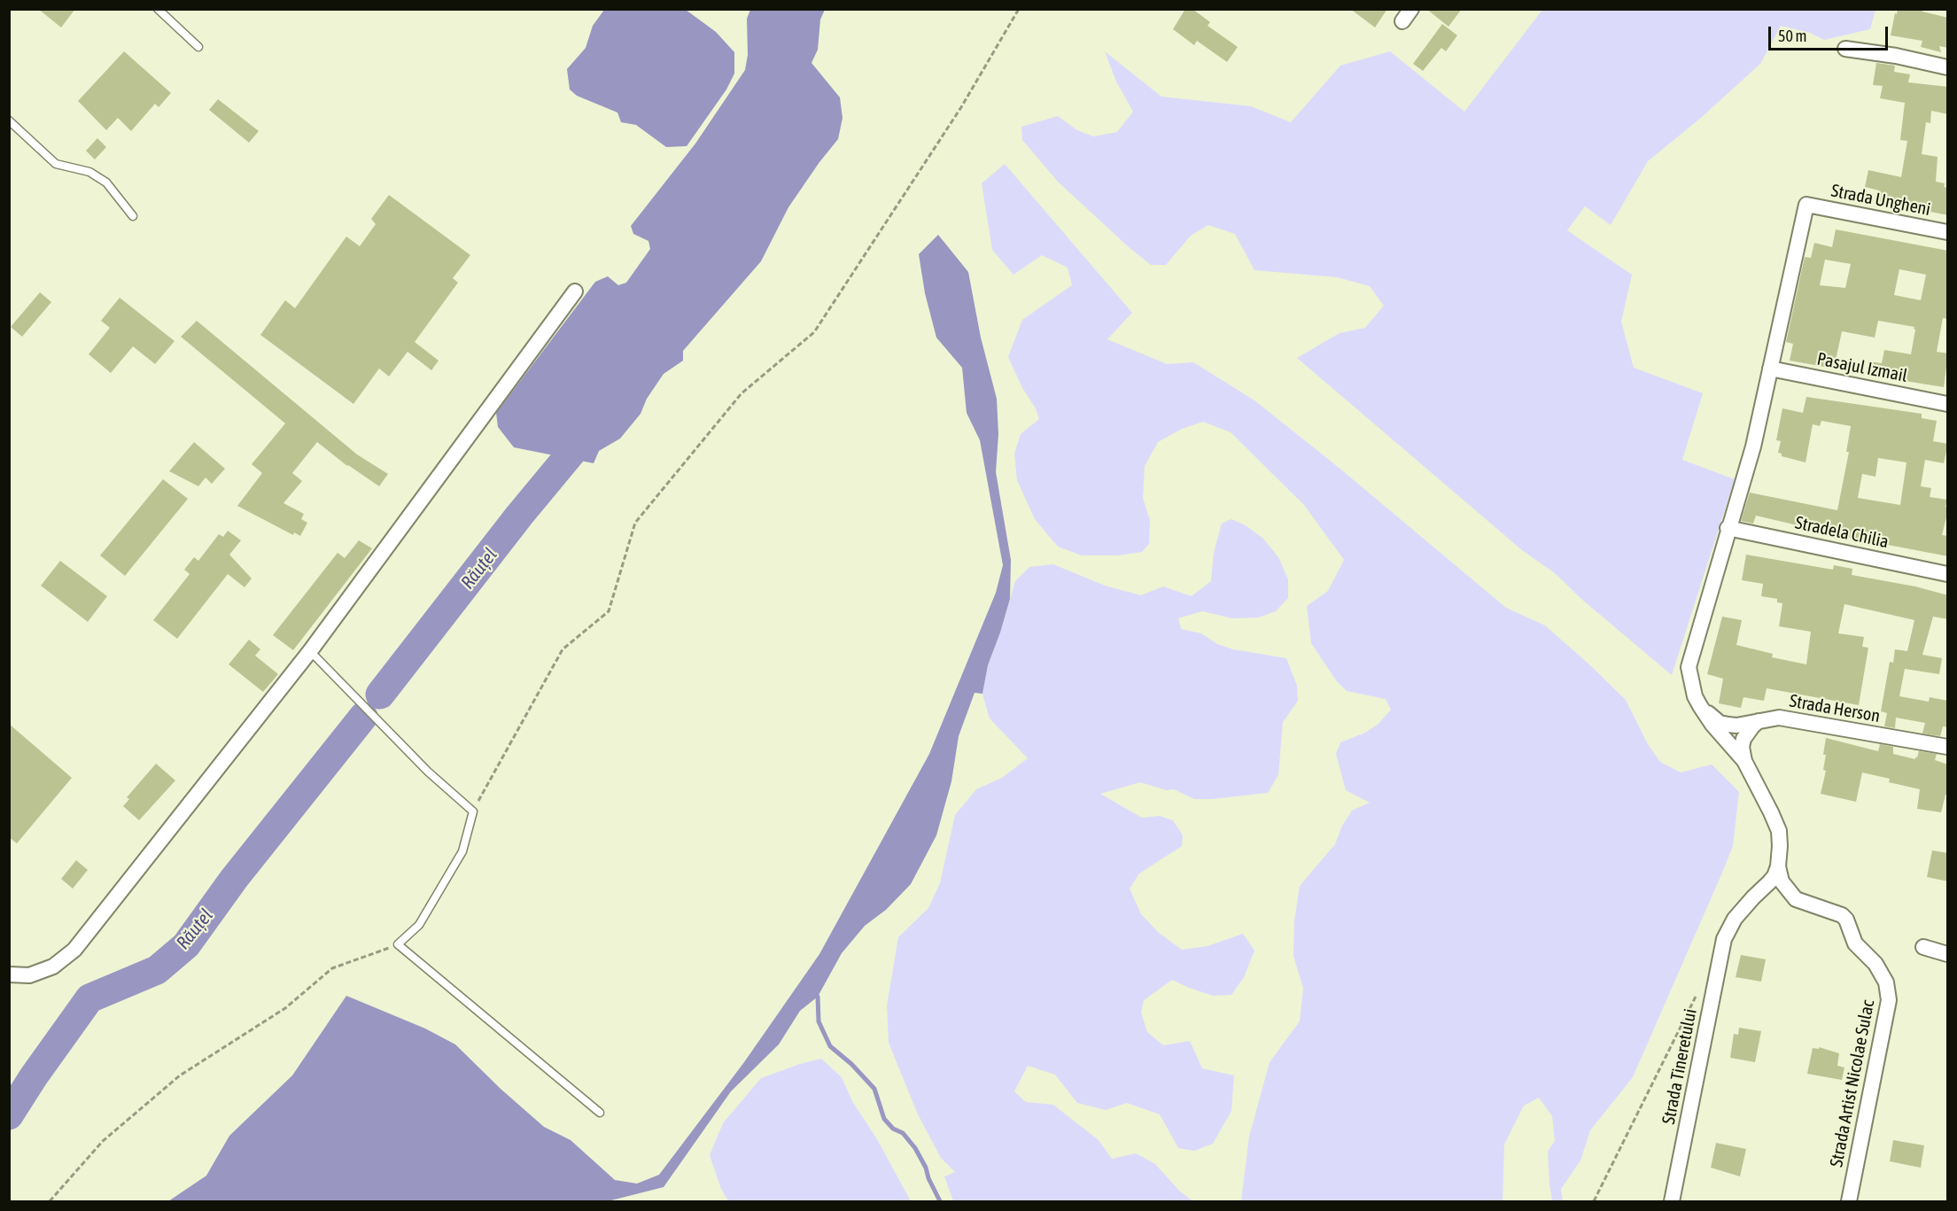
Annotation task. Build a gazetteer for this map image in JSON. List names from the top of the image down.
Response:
{
  "streets": {
    "street": [
      "Strada Ungheni",
      "Pasajul Izmail",
      "Stradela Chilia",
      "Strada Herson",
      "Strada Tineretului",
      "Strada Artist Nicolae Sulac"
    ]
  },
  "crossings": [
    ["Strada Ungheni", "Pasajul Izmail"],
    ["Strada Tineretului", "Strada Artist Nicolae Sulac"]
  ],
  "water": ["Răuțel"],
  "scale_bar": "50 m"
}
